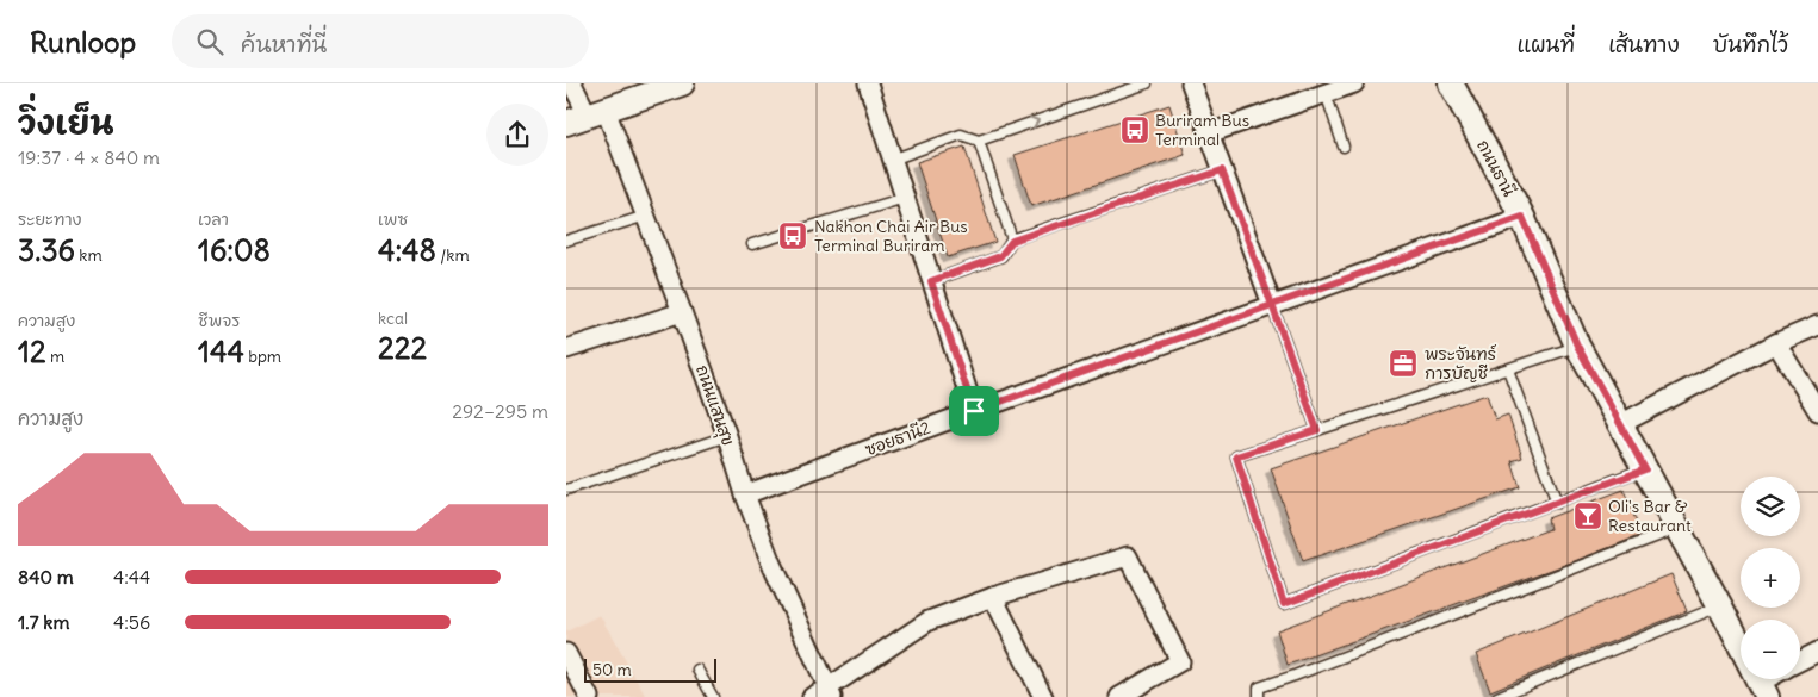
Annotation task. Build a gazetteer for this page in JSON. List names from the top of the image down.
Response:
{
  "streets": {
    "street": ["ถนนธานี", "ถนนแสนสุข", "ซอยธานี2"]
  },
  "crossings": [
    ["ถนนธานี", "ซอยธานี2"],
    ["ถนนแสนสุข", "ซอยธานี2"]
  ],
  "places": {
    "bus stop": ["Buriram Bus Terminal", "Nakhon Chai Air Bus Terminal Buriram"],
    "office": ["พระจันทร์ การบัญชี"],
    "bar": ["Oli's Bar & Restaurant"]
  },
  "scale_bar": "50 m",
  "page": {
    "header": "Runloop",
    "search": "ค้นหาที่นี่",
    "nav": ["แผนที่", "เส้นทาง", "บันทึกไว้"],
    "heading": ["วิ่งเย็น", "19:37 · 4 × 840 m"],
    "stats": [
      ["ระยะทาง", "3.36 km"],
      ["เวลา", "16:08"],
      ["เพซ", "4:48 /km"],
      ["ความสูง", "12 m"],
      ["ชีพจร", "144 bpm"],
      ["kcal", "222"]
    ],
    "chart": ["ความสูง", "292–295 m"],
    "map_buttons": ["+", "−"],
    "list": [
      {
        "name": "840 m",
        "note": "4:44"
      },
      {
        "name": "1.7 km",
        "note": "4:56"
      }
    ],
    "scale": "50 m"
  }
}
